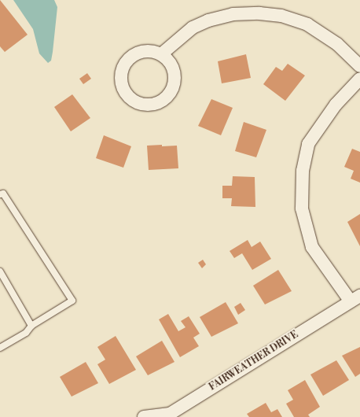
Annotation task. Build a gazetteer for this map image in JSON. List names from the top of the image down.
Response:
{
  "streets": {
    "street": ["FAIRWEATHER DRIVE"]
  }
}
